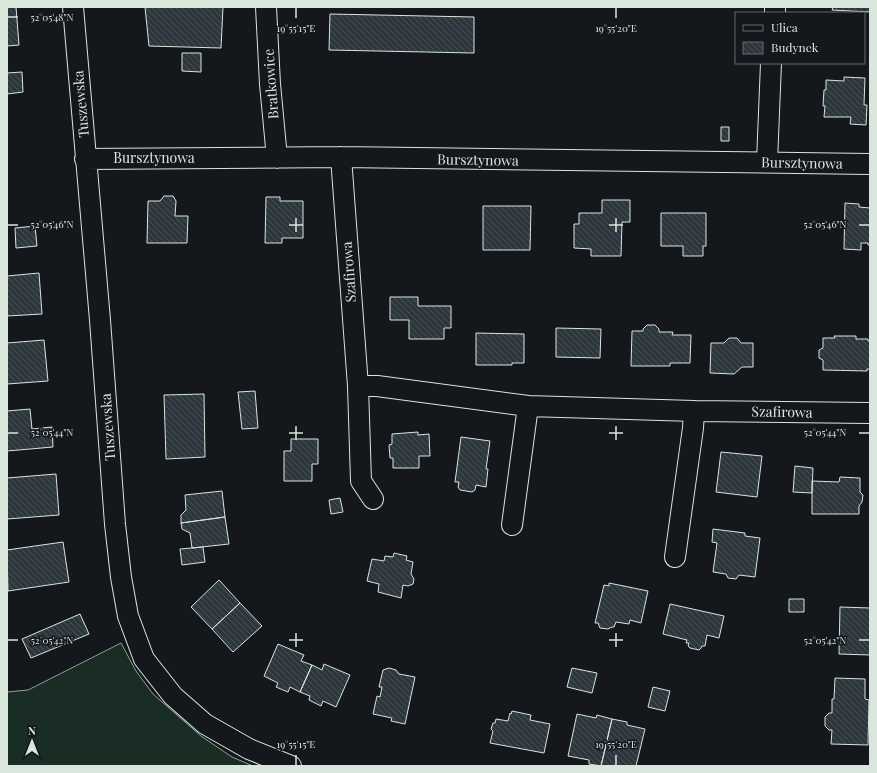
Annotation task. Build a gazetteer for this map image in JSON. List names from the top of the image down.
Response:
{
  "streets": {
    "street": [
      "Bratkowice",
      "Tuszewska",
      "Bursztynowa",
      "Szafirowa"
    ]
  },
  "crossings": [
    ["Bratkowice", "Bursztynowa"],
    ["Tuszewska", "Bursztynowa"],
    ["Bursztynowa", "Szafirowa"]
  ],
  "legend": ["Ulica", "Budynek"],
  "north": "top",
  "coordinates": [
    "52°05'48\"N",
    "19°55'15\"E",
    "19°55'20\"E",
    "52°05'46\"N",
    "52°05'44\"N",
    "52°05'42\"N"
  ]
}
